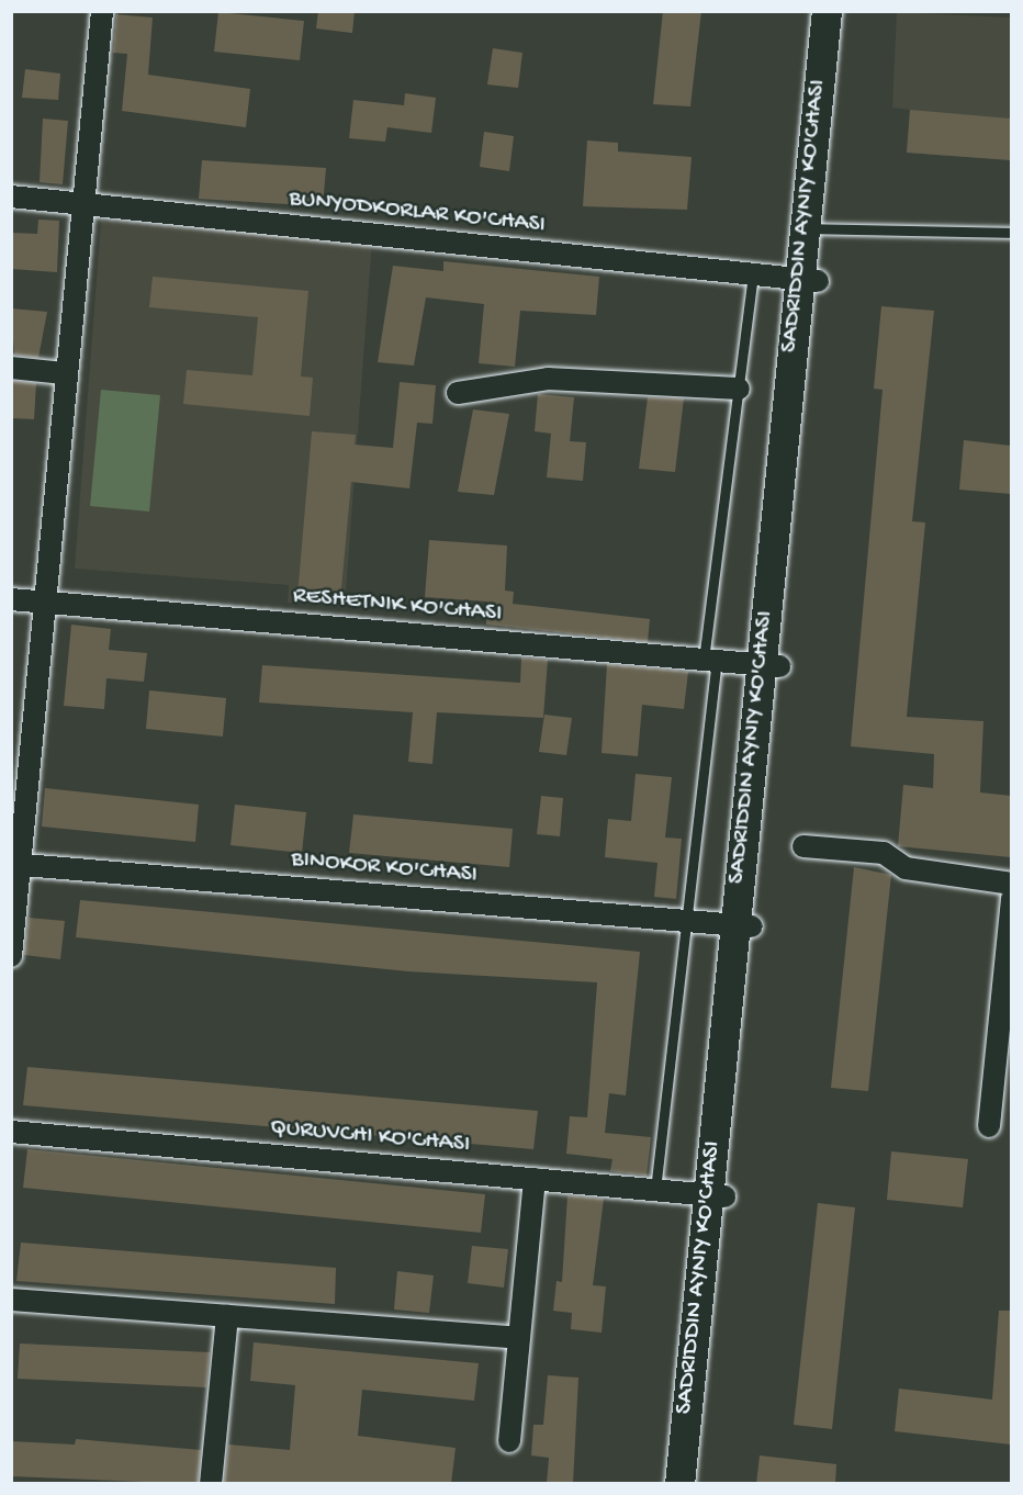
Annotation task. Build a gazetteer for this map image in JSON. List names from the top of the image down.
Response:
{
  "streets": {
    "main road": ["SADRIDDIN AYNIY KO'CHASI"],
    "street": [
      "BUNYODKORLAR KO'CHASI",
      "RESHETNIK KO'CHASI",
      "BINOKOR KO'CHASI",
      "QURUVCHI KO'CHASI"
    ]
  },
  "crossings": [
    ["BUNYODKORLAR KO'CHASI", "SADRIDDIN AYNIY KO'CHASI"],
    ["SADRIDDIN AYNIY KO'CHASI", "RESHETNIK KO'CHASI"],
    ["SADRIDDIN AYNIY KO'CHASI", "BINOKOR KO'CHASI"],
    ["SADRIDDIN AYNIY KO'CHASI", "QURUVCHI KO'CHASI"]
  ]
}
